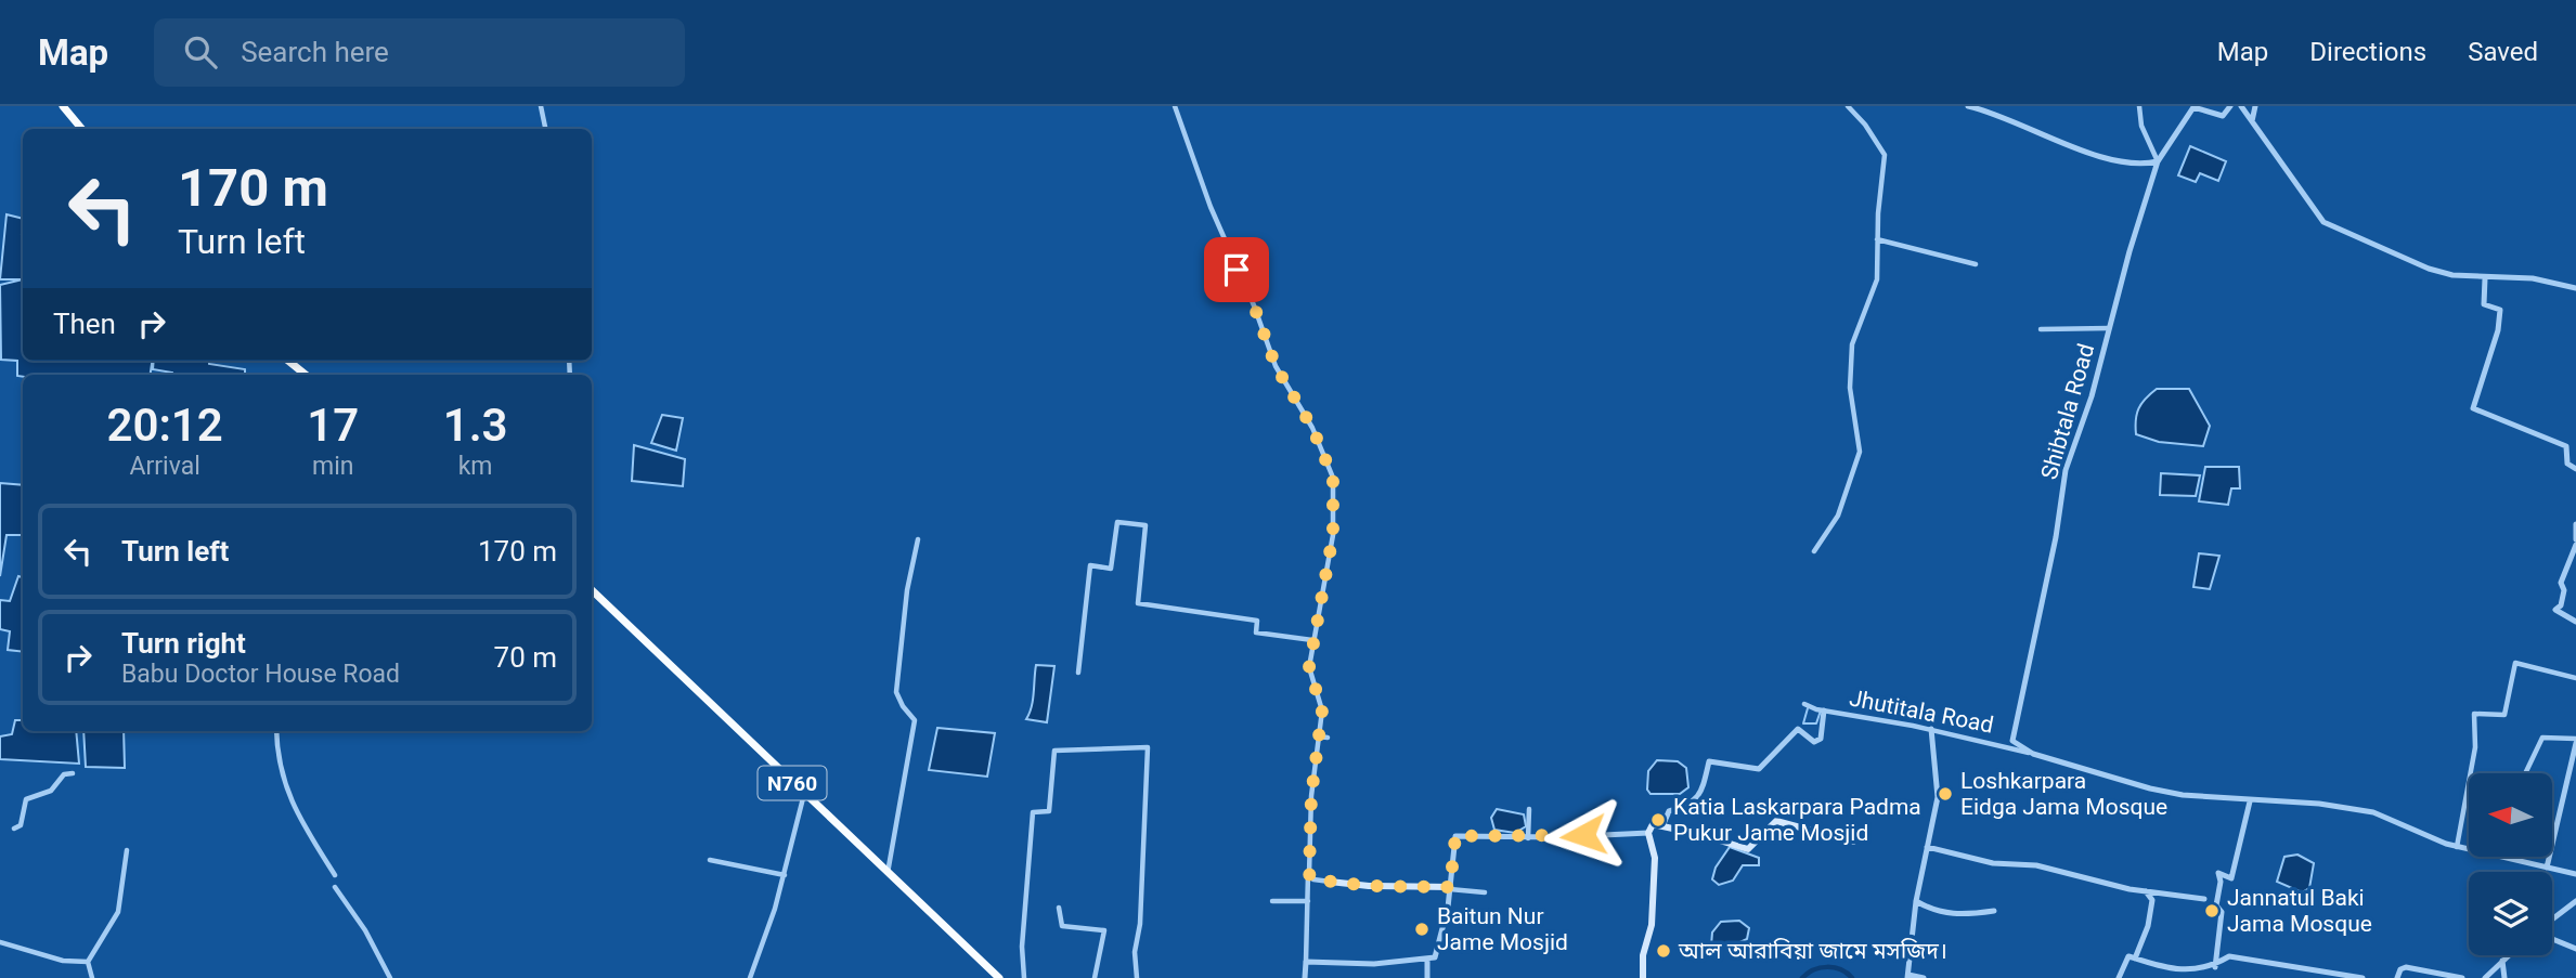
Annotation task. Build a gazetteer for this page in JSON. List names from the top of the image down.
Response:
{
  "streets": {
    "highway": ["N760"],
    "street": ["Shibtala Road", "Jhutitala Road"]
  },
  "crossings": [
    ["Shibtala Road", "Jhutitala Road"]
  ],
  "places": [
    "Loshkarpara Eidga Jama Mosque",
    "Katia Laskarpara Padma Pukur Jame Mosjid",
    "Jannatul Baki Jama Mosque",
    "Baitun Nur Jame Mosjid",
    "আল আরাবিয়া জামে মসজিদ।"
  ],
  "north": "left",
  "page": {
    "header": "Map",
    "search": "Search here",
    "nav": ["Map", "Directions", "Saved"],
    "turn": ["170 m", "Turn left"],
    "then": "Then",
    "eta": [
      "20:12",
      "Arrival",
      "17",
      "min",
      "1.3",
      "km"
    ],
    "list": [
      {
        "name": "Turn left",
        "value": "170 m"
      },
      {
        "name": "Turn right",
        "note": "Babu Doctor House Road",
        "value": "70 m"
      }
    ]
  }
}
